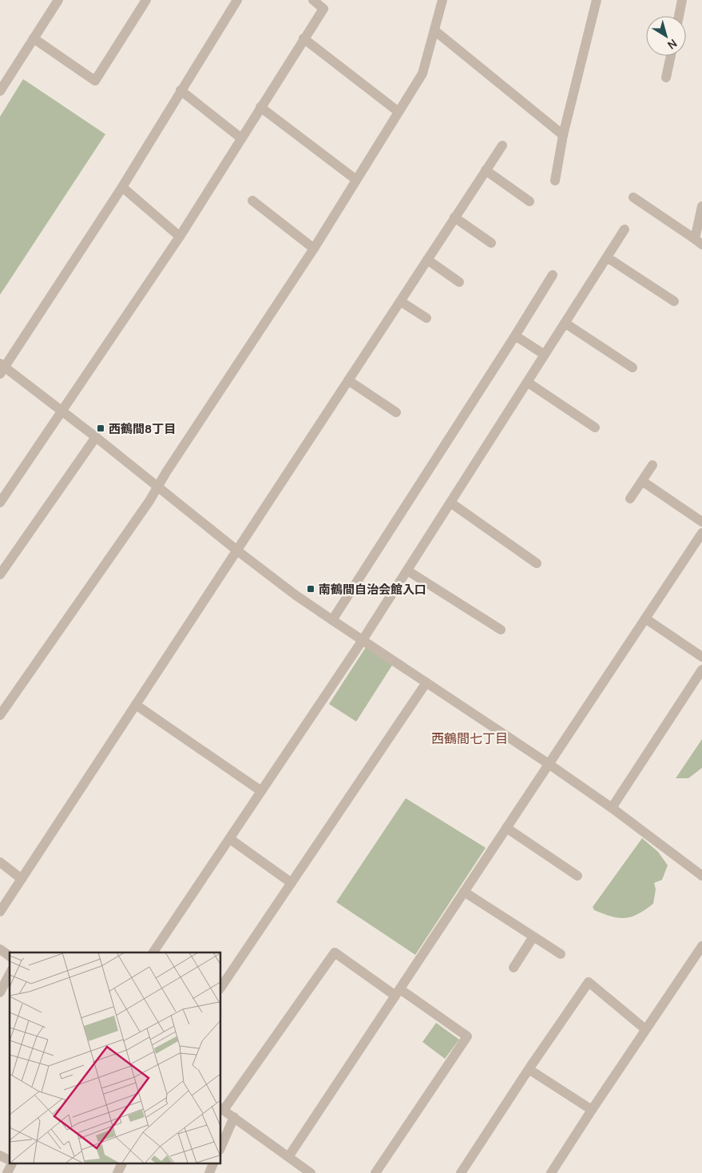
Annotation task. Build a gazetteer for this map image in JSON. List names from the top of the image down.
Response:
{
  "districts": ["西鶴間七丁目"],
  "places": {
    "transit": ["西鶴間8丁目", "南鶴間自治会館入口"]
  },
  "north": "bottom right"
}
